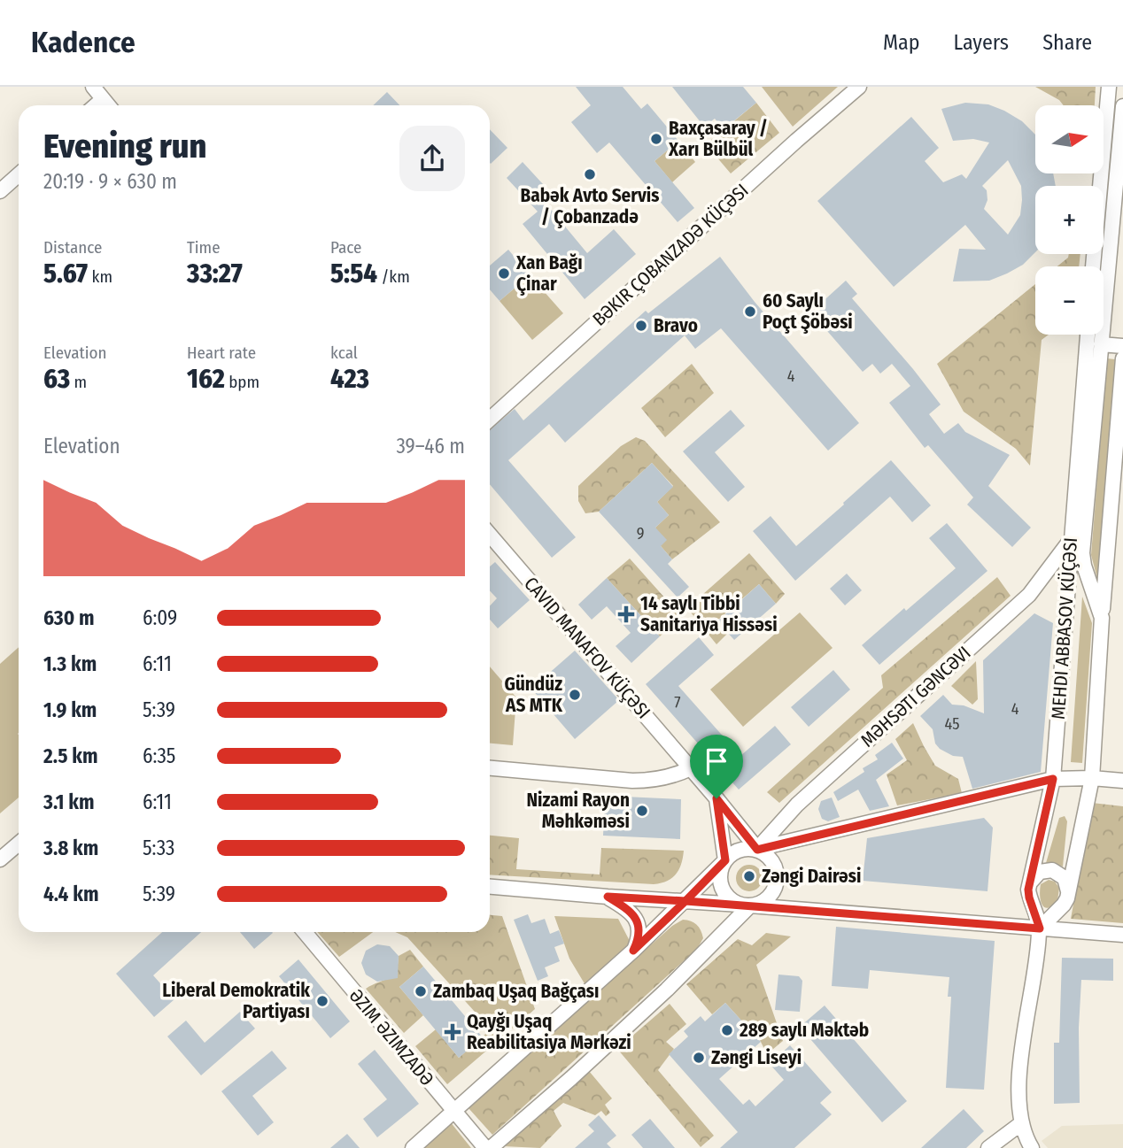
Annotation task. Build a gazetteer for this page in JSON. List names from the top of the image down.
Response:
{
  "streets": {
    "street": [
      "BƏKIR ÇOBANZADƏ KÜÇƏSI",
      "MEHDI ABBASOV KÜÇƏSI",
      "CAVID MANAFOV KÜÇƏSI",
      "MƏHSƏTI GƏNCƏVI",
      "ƏZIM ƏZIMZADƏ"
    ]
  },
  "crossings": [
    ["MEHDI ABBASOV KÜÇƏSI", "MƏHSƏTI GƏNCƏVI"],
    ["CAVID MANAFOV KÜÇƏSI", "MƏHSƏTI GƏNCƏVI"]
  ],
  "places": {
    "other": [
      "Baxçasaray / Xarı Bülbül",
      "Babək Avto Servis / Çobanzadə",
      "Xan Bağı Çinar",
      "60 Saylı Poçt Şöbəsi",
      "Bravo",
      "Gündüz AS MTK",
      "Nizami Rayon Məhkəməsi",
      "Zəngi Dairəsi",
      "Zambaq Uşaq Bağçası",
      "Liberal Demokratik Partiyası",
      "289 saylı Məktəb",
      "Zəngi Liseyi"
    ],
    "health": ["14 saylı Tibbi Sanitariya Hissəsi", "Qayğı Uşaq Reabilitasiya Mərkəzi"]
  },
  "house_numbers": [
    "4",
    "9",
    "7",
    "4",
    "45"
  ],
  "north": "right",
  "page": {
    "header": "Kadence",
    "nav": ["Map", "Layers", "Share"],
    "map_buttons": ["+", "−"],
    "heading": ["Evening run", "20:19 · 9 × 630 m"],
    "stats": [
      ["Distance", "5.67 km"],
      ["Time", "33:27"],
      ["Pace", "5:54 /km"],
      ["Elevation", "63 m"],
      ["Heart rate", "162 bpm"],
      ["kcal", "423"]
    ],
    "chart": ["Elevation", "39–46 m"],
    "list": [
      {
        "name": "630 m",
        "note": "6:09"
      },
      {
        "name": "1.3 km",
        "note": "6:11"
      },
      {
        "name": "1.9 km",
        "note": "5:39"
      },
      {
        "name": "2.5 km",
        "note": "6:35"
      },
      {
        "name": "3.1 km",
        "note": "6:11"
      },
      {
        "name": "3.8 km",
        "note": "5:33"
      },
      {
        "name": "4.4 km",
        "note": "5:39"
      }
    ]
  }
}
